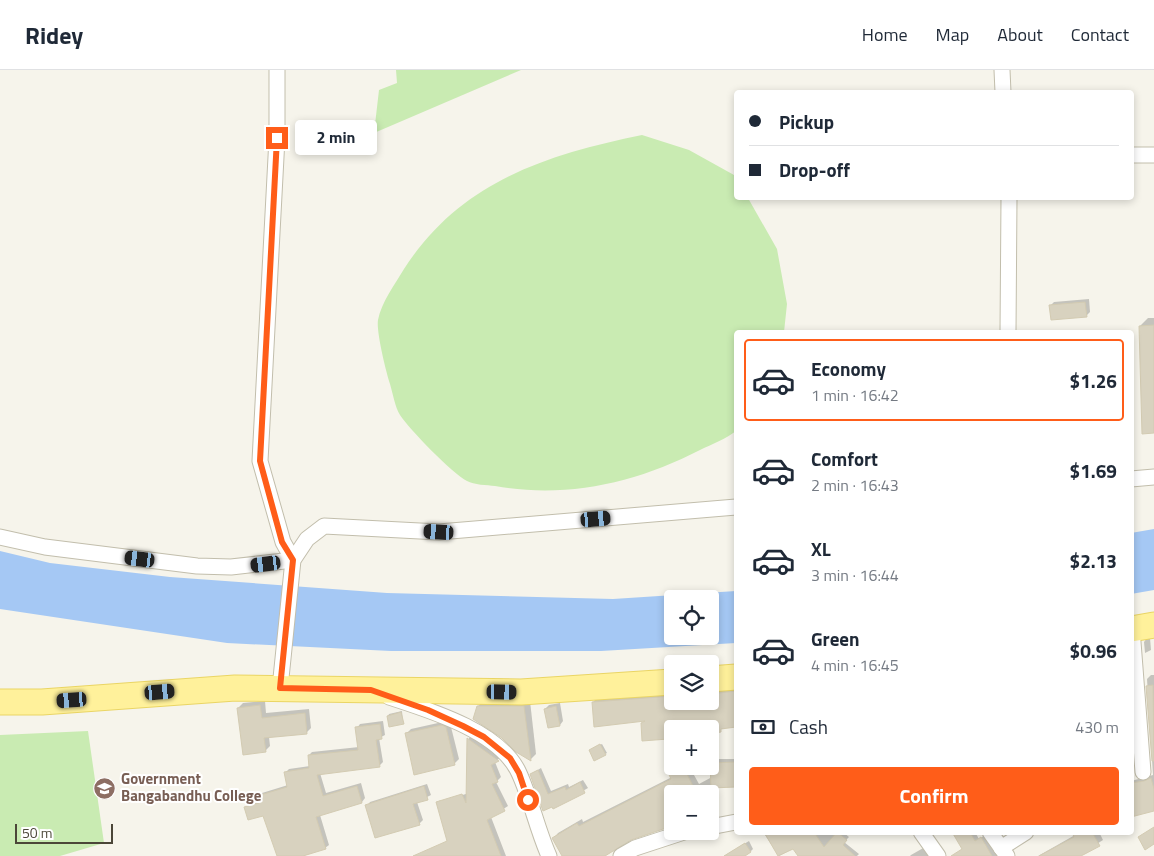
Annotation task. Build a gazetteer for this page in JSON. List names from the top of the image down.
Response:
{
  "places": {
    "school or university": ["Government Bangabandhu College"]
  },
  "scale_bar": "50 m",
  "page": {
    "header": "Ridey",
    "nav": [
      "Home",
      "Map",
      "About",
      "Contact"
    ],
    "banner": ["Pickup", "Drop-off"],
    "bubble": "2 min",
    "list": [
      {
        "name": "Economy",
        "note": "1 min · 16:42",
        "value": "$1.26"
      },
      {
        "name": "Comfort",
        "note": "2 min · 16:43",
        "value": "$1.69"
      },
      {
        "name": "XL",
        "note": "3 min · 16:44",
        "value": "$2.13"
      },
      {
        "name": "Green",
        "note": "4 min · 16:45",
        "value": "$0.96"
      }
    ],
    "map_buttons": ["+", "−"],
    "pay": ["Cash", "430 m"],
    "buttons": "Confirm",
    "scale": "50 m"
  }
}
